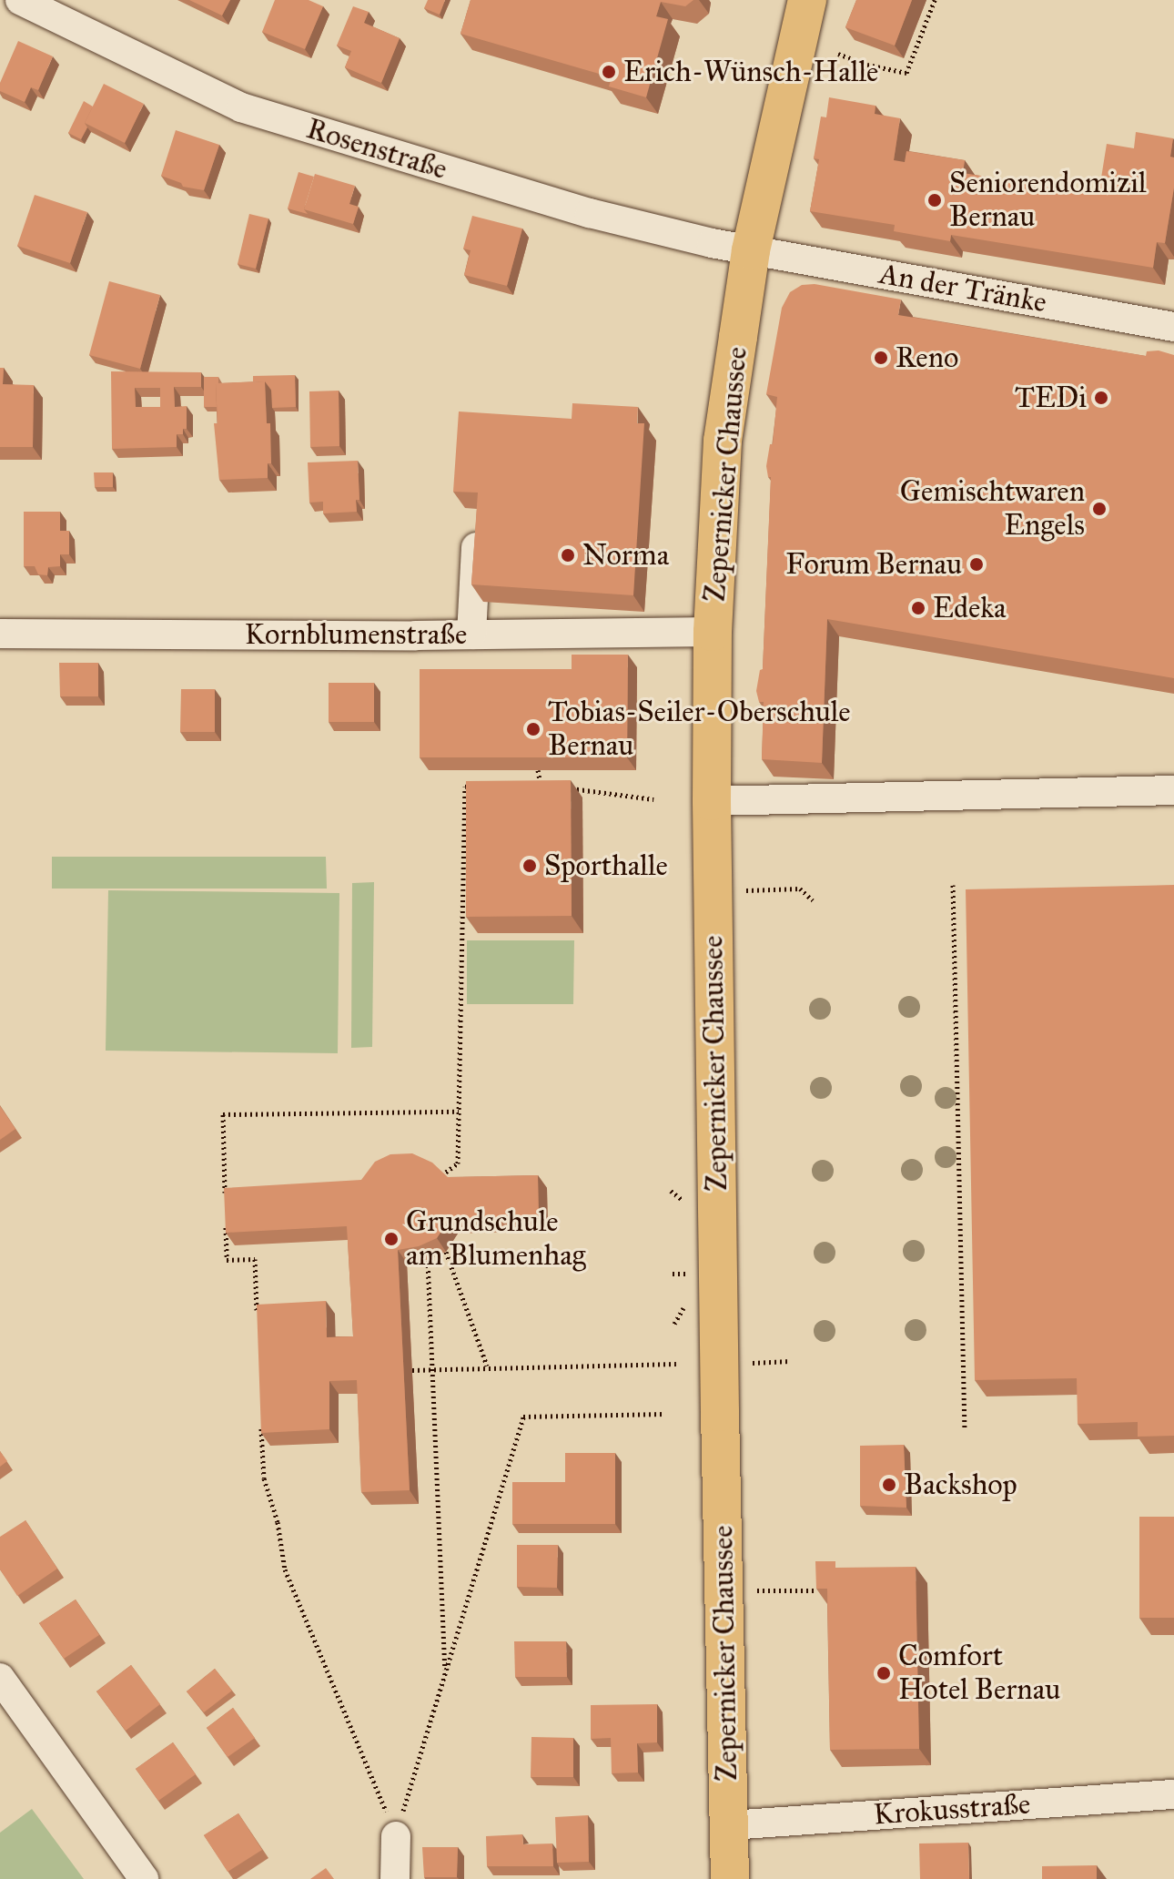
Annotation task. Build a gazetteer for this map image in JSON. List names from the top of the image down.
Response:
{
  "streets": {
    "main road": ["Zepernicker Chaussee"],
    "street": [
      "Rosenstraße",
      "An der Tränke",
      "Kornblumenstraße",
      "Krokusstraße"
    ]
  },
  "crossings": [
    ["Rosenstraße", "An der Tränke"],
    ["Rosenstraße", "Zepernicker Chaussee"],
    ["An der Tränke", "Zepernicker Chaussee"],
    ["Zepernicker Chaussee", "Kornblumenstraße"],
    ["Zepernicker Chaussee", "Krokusstraße"]
  ],
  "places": [
    "Erich-Wünsch-Halle",
    "Seniorendomizil Bernau",
    "Reno",
    "TEDi",
    "Gemischtwaren Engels",
    "Norma",
    "Forum Bernau",
    "Edeka",
    "Tobias-Seiler-Oberschule Bernau",
    "Sporthalle",
    "Grundschule am Blumenhag",
    "Backshop",
    "Comfort Hotel Bernau"
  ]
}
